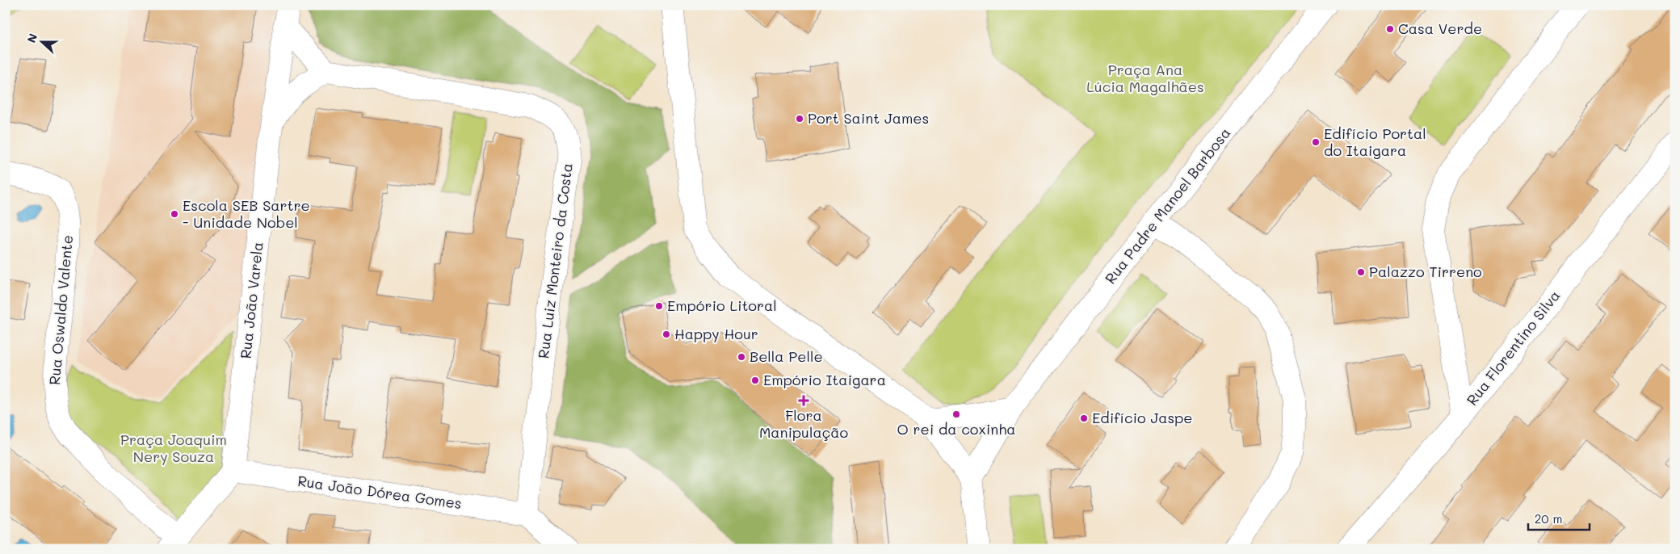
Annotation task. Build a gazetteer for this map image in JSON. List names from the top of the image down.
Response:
{
  "streets": {
    "street": [
      "Rua Padre Manoel Barbosa",
      "Rua Luiz Monteiro da Costa",
      "Rua João Varela",
      "Rua Oswaldo Valente",
      "Rua Florentino Silva",
      "Rua João Dórea Gomes"
    ]
  },
  "crossings": [
    ["Rua Luiz Monteiro da Costa", "Rua João Dórea Gomes"],
    ["Rua João Varela", "Rua João Dórea Gomes"]
  ],
  "parks": ["Praça Ana Lúcia Magalhães", "Praça Joaquim Nery Souza"],
  "places": {
    "other": [
      "Casa Verde",
      "Port Saint James",
      "Edifício Portal do Itaigara",
      "Escola SEB Sartre - Unidade Nobel",
      "Palazzo Tirreno",
      "Empório Litoral",
      "Happy Hour",
      "Bella Pelle",
      "Empório Itaigara",
      "O rei da coxinha",
      "Edifício Jaspe"
    ],
    "health": ["Flora Manipulação"]
  },
  "scale_bar": "20 m",
  "north": "left"
}
